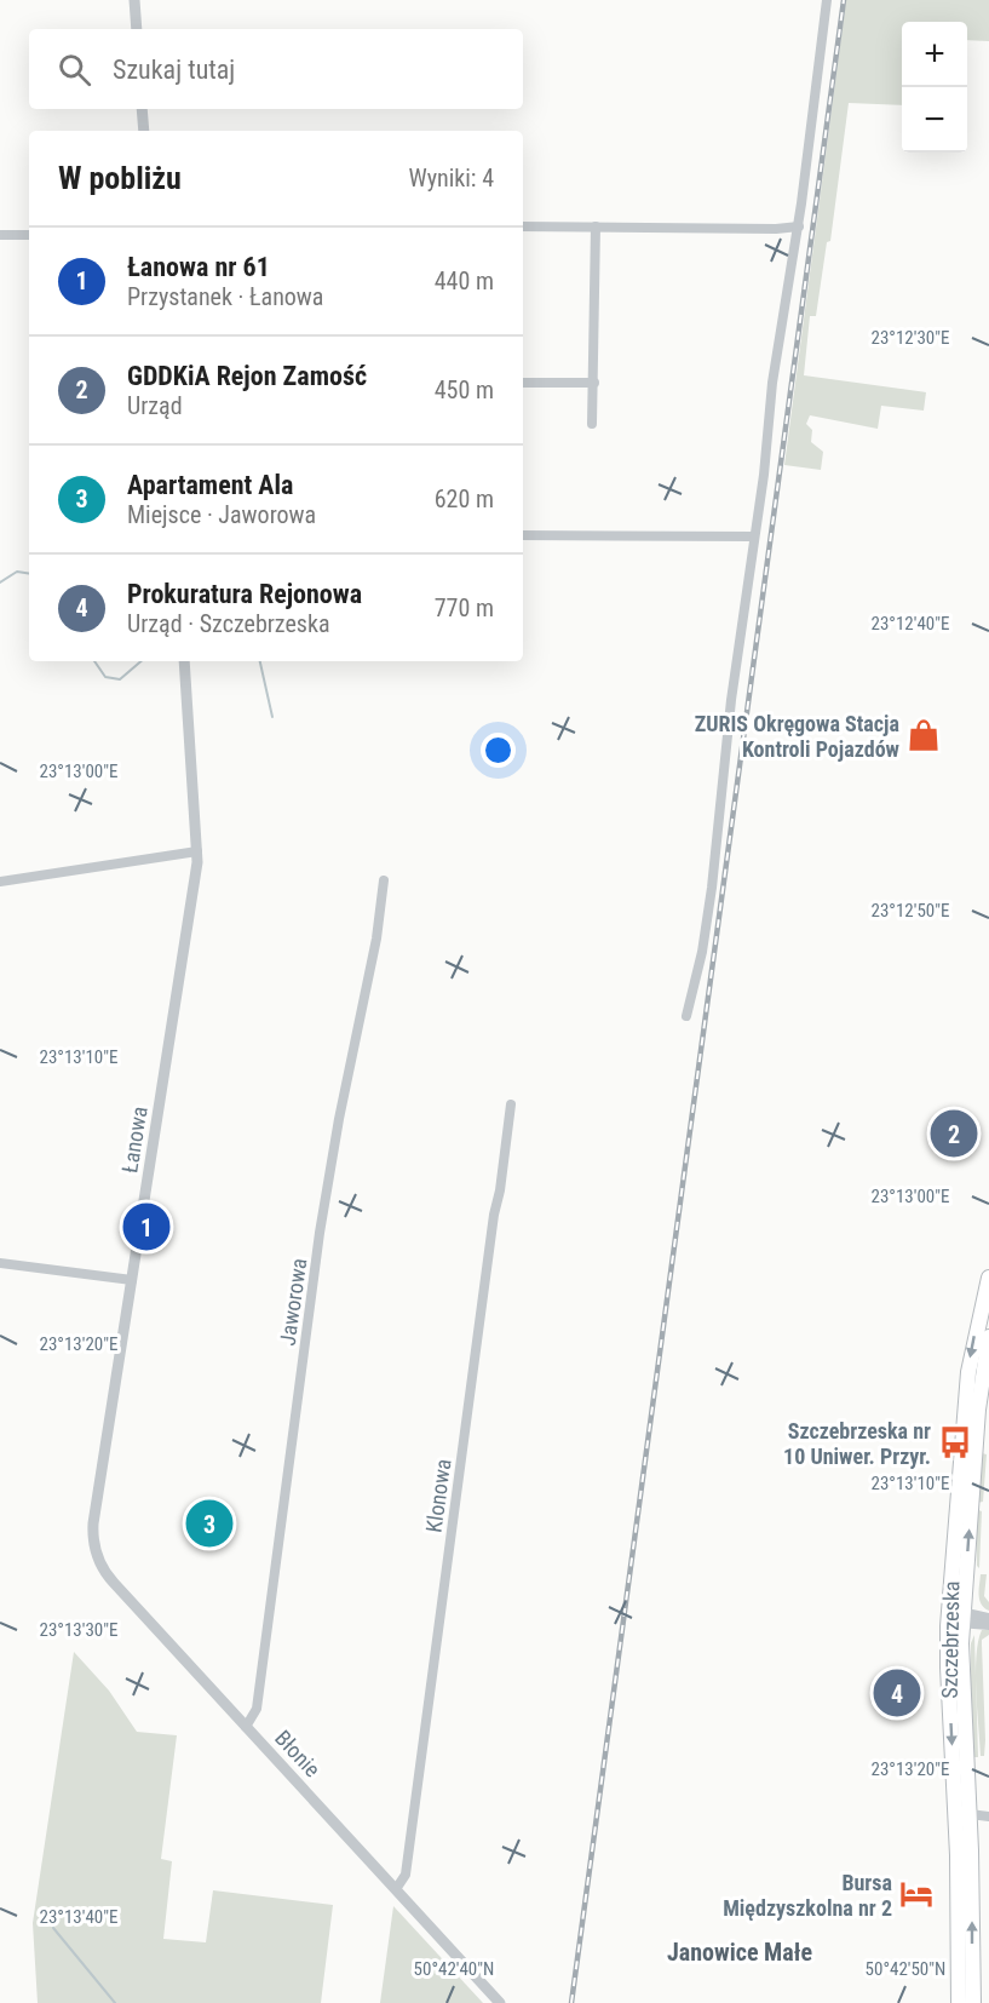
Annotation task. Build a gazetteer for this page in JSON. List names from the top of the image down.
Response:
{
  "streets": {
    "main road": ["Szczebrzeska"],
    "street": [
      "Łanowa",
      "Jaworowa",
      "Klonowa",
      "Błonie"
    ]
  },
  "crossings": [
    ["Łanowa", "Błonie"],
    ["Jaworowa", "Błonie"],
    ["Klonowa", "Błonie"]
  ],
  "districts": ["Janowice Małe"],
  "places": {
    "shop": ["ZURIS Okręgowa Stacja Kontroli Pojazdów"],
    "bus stop": ["Szczebrzeska nr 10 Uniwer. Przyr."],
    "hotel": ["Bursa Międzyszkolna nr 2"]
  },
  "page": {
    "map_buttons": ["+", "−"],
    "search": "Szukaj tutaj",
    "heading": ["W pobliżu", "Wyniki: 4"],
    "list": [
      {
        "mark": "1",
        "name": "Łanowa nr 61",
        "note": "Przystanek · Łanowa",
        "value": "440 m"
      },
      {
        "mark": "2",
        "name": "GDDKiA Rejon Zamość",
        "note": "Urząd",
        "value": "450 m"
      },
      {
        "mark": "3",
        "name": "Apartament Ala",
        "note": "Miejsce · Jaworowa",
        "value": "620 m"
      },
      {
        "mark": "4",
        "name": "Prokuratura Rejonowa",
        "note": "Urząd · Szczebrzeska",
        "value": "770 m"
      }
    ],
    "pins": [
      "2",
      "1",
      "3",
      "4"
    ]
  },
  "coordinates": [
    "23°12'30\"E",
    "23°12'40\"E",
    "23°13'00\"E",
    "23°12'50\"E",
    "23°13'10\"E",
    "23°13'20\"E",
    "23°13'30\"E",
    "23°13'40\"E",
    "50°42'40\"N",
    "50°42'50\"N"
  ]
}
